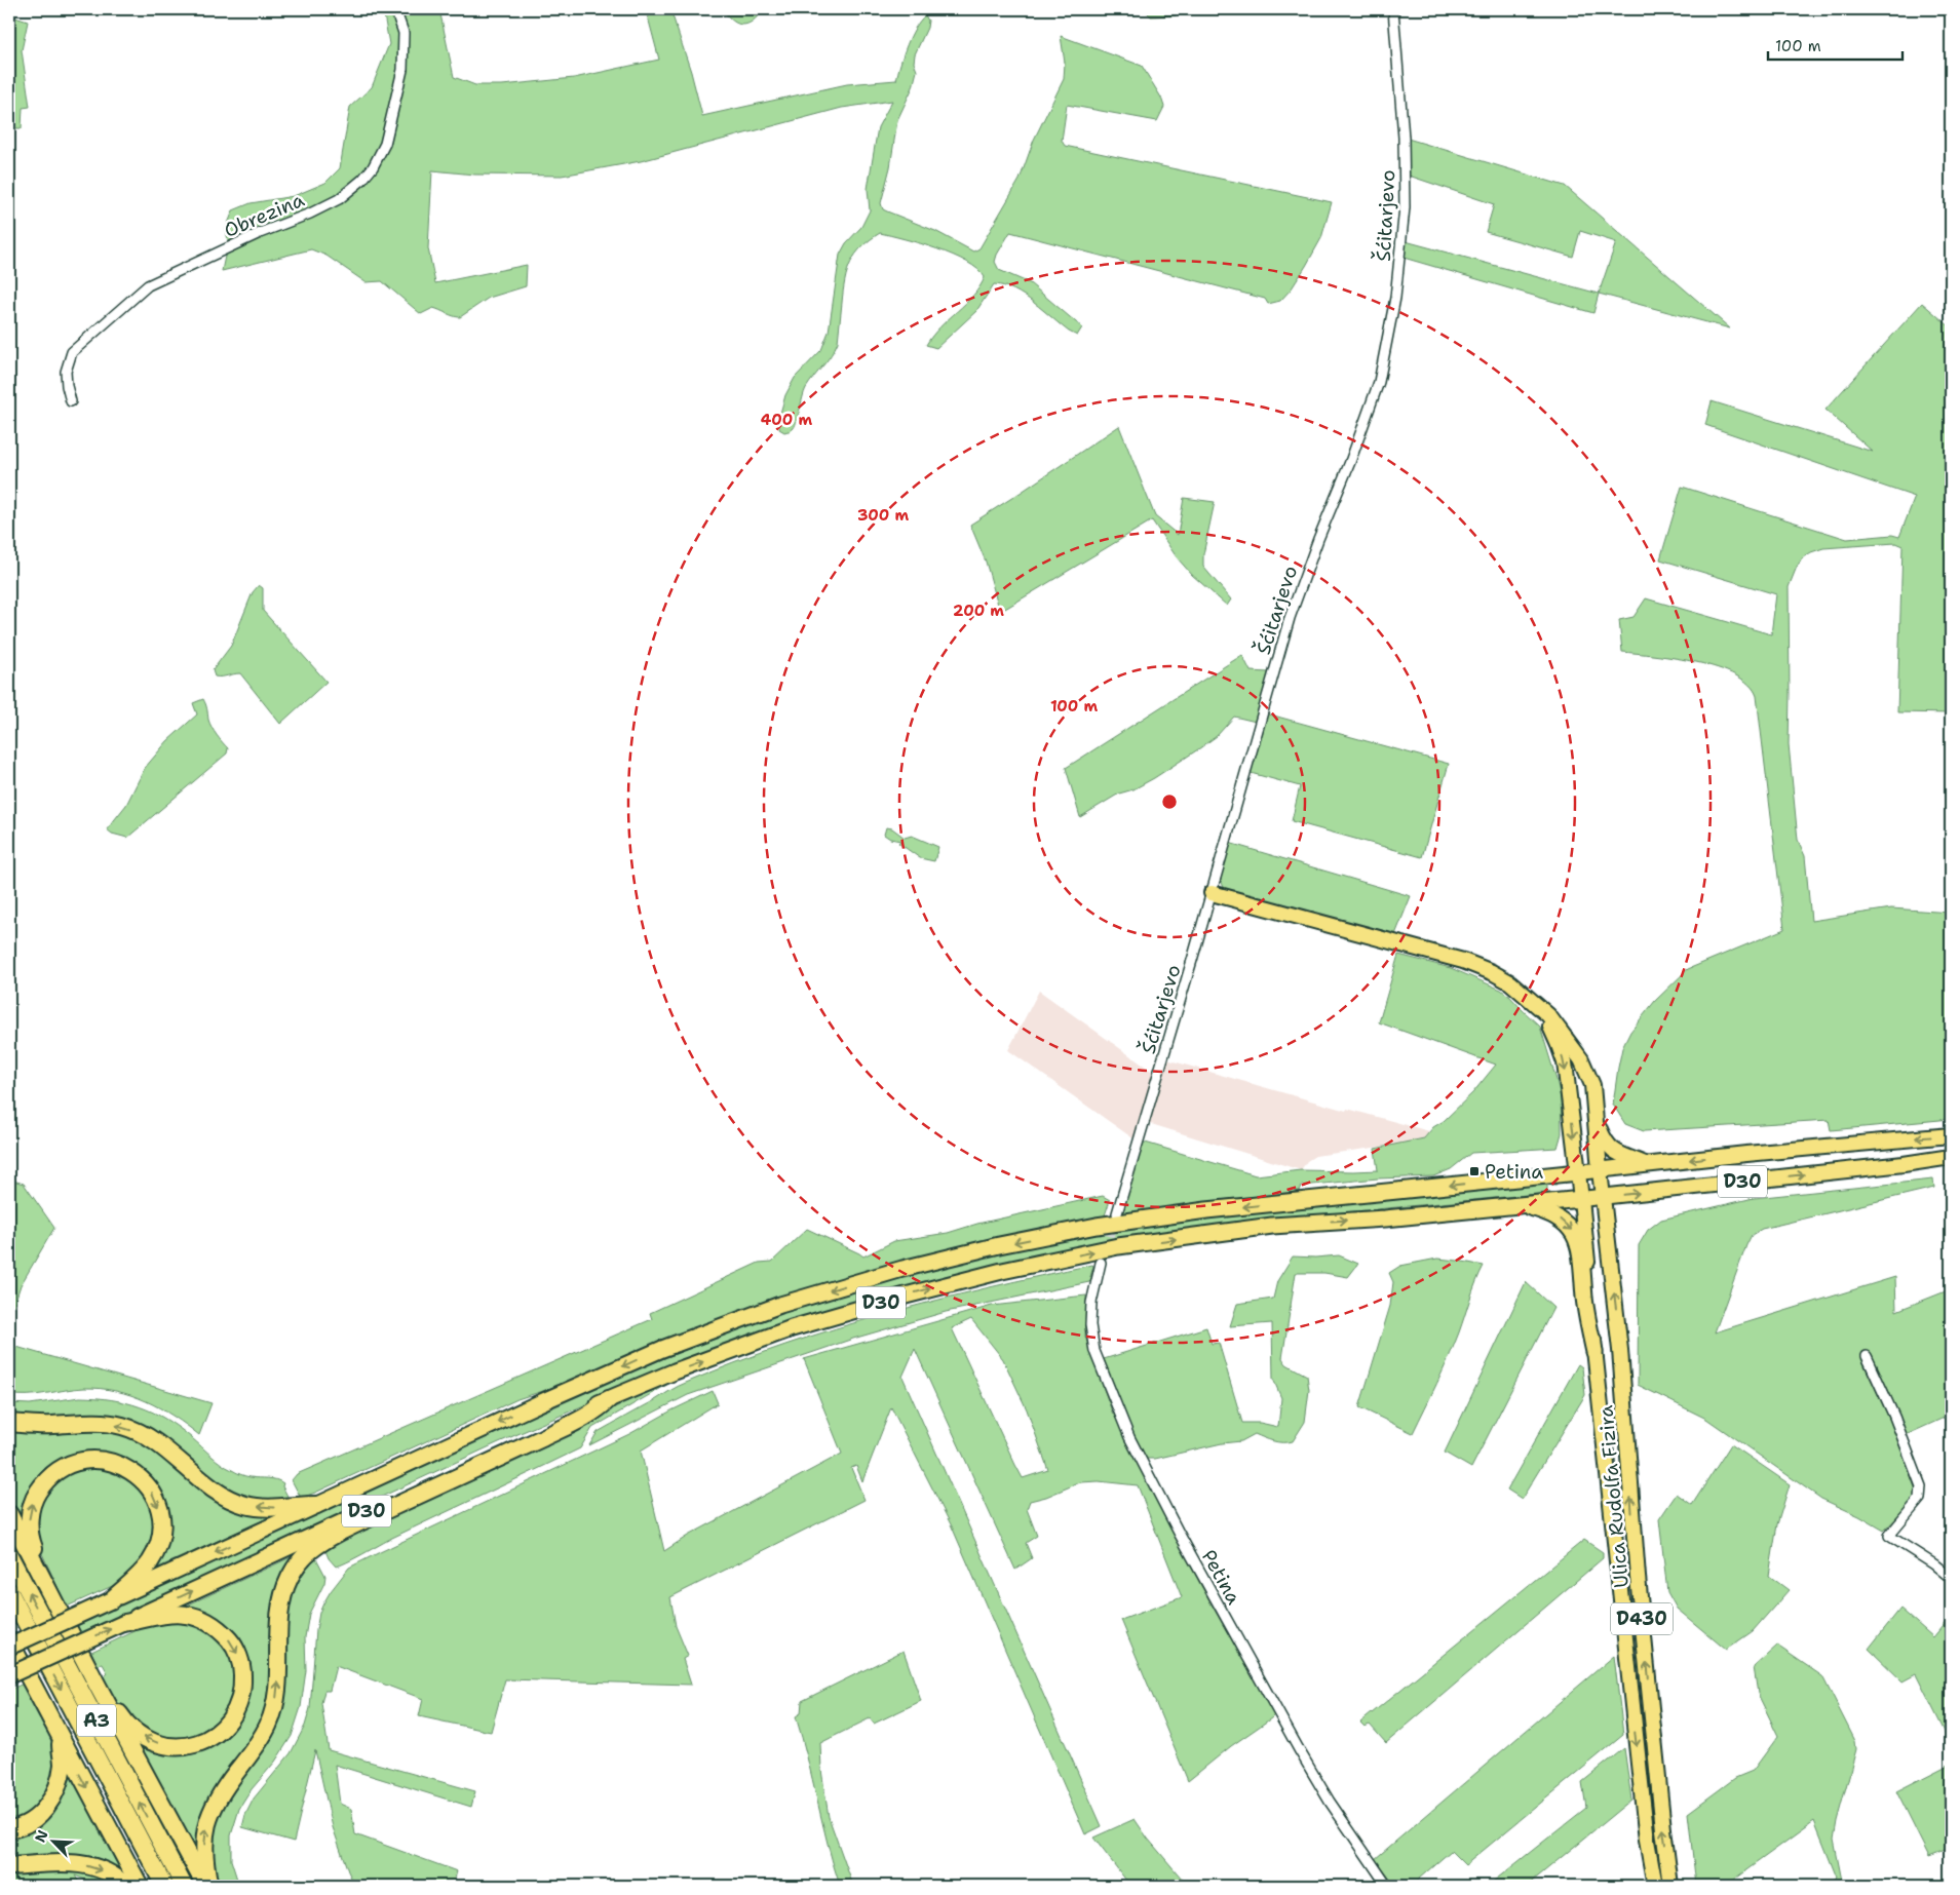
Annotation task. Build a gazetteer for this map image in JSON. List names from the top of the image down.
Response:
{
  "streets": {
    "highway": ["D30", "A3"],
    "main road": ["Ulica Rudolfa Fizira", "D430"],
    "street": ["Obrezina", "Šćitarjevo", "Petina"]
  },
  "crossings": [
    ["D30", "Ulica Rudolfa Fizira"]
  ],
  "places": {
    "transit": ["Petina"]
  },
  "scale_bar": "100 m",
  "north": "top left",
  "rings": [
    "400 m",
    "300 m",
    "200 m",
    "100 m"
  ]
}
